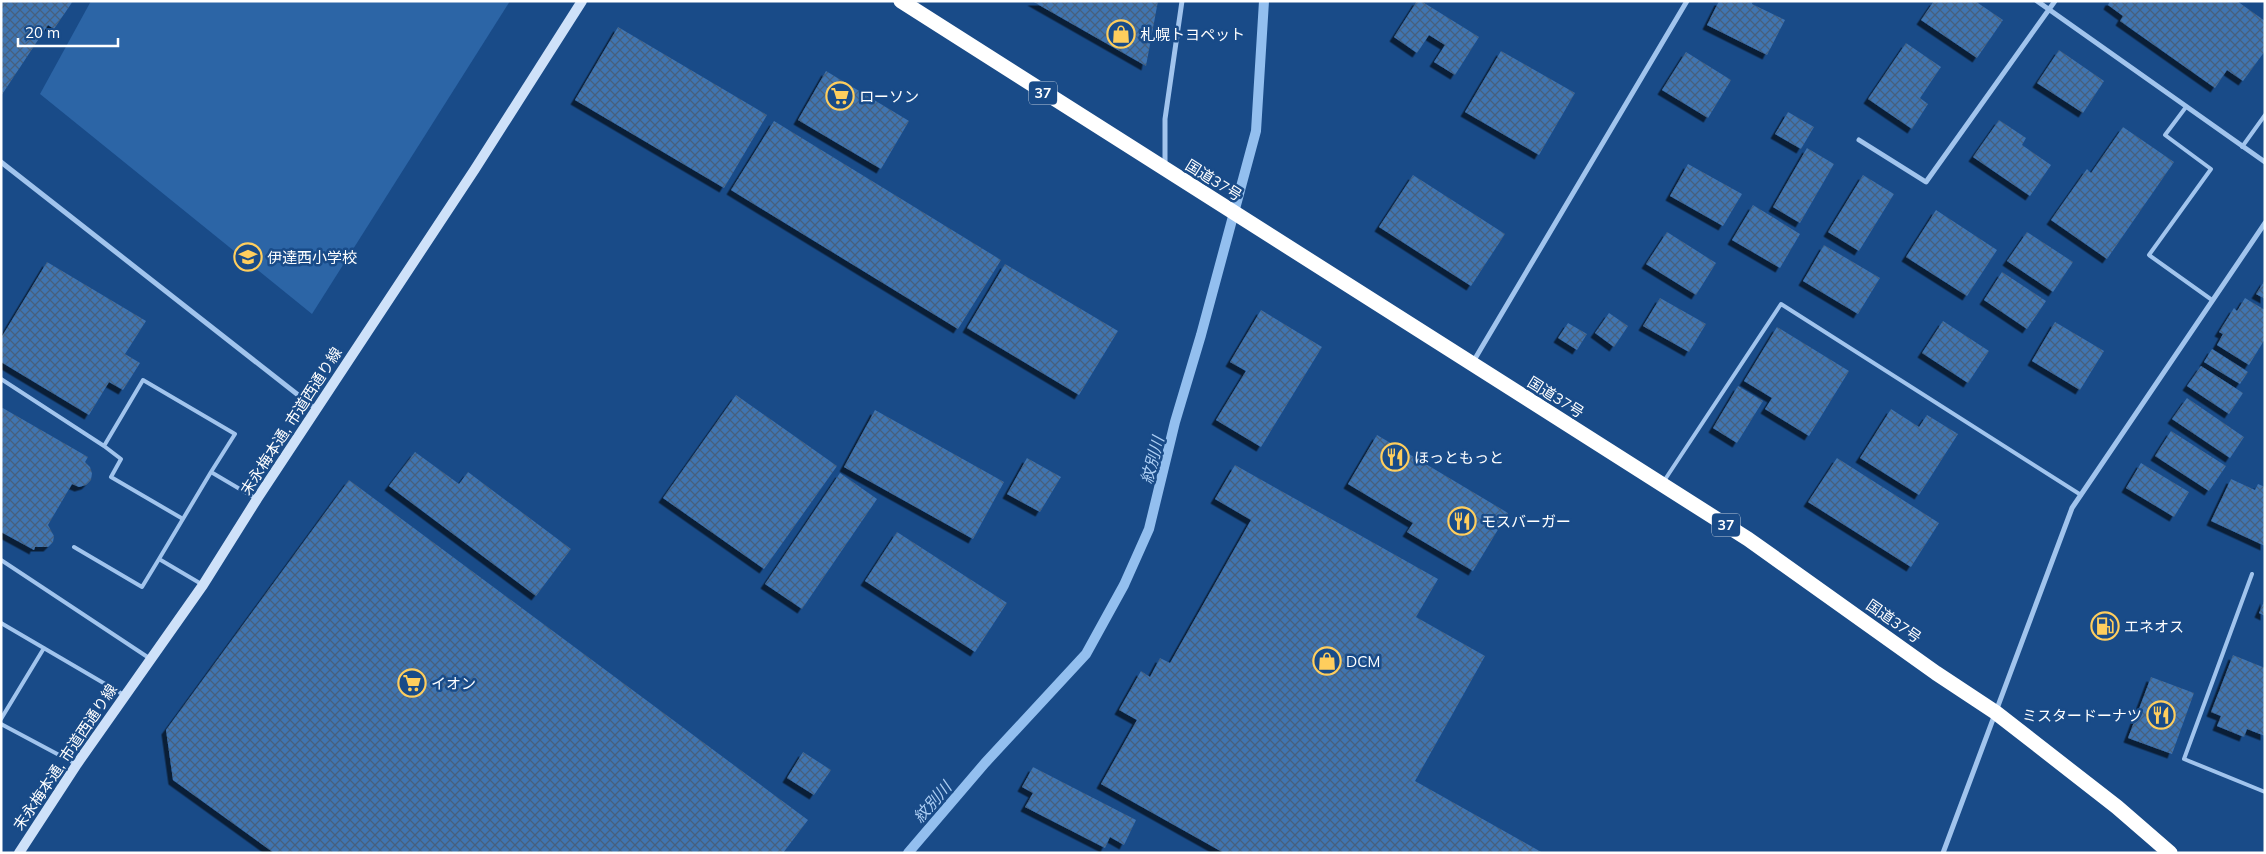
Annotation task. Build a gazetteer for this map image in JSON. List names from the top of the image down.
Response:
{
  "streets": {
    "highway": ["37", "国道37号"],
    "street": ["末永梅本通, 市道西通り線"]
  },
  "water": ["紋別川"],
  "places": {
    "shop": ["札幌トヨペット", "DCM"],
    "supermarket": ["ローソン", "イオン"],
    "school or university": ["伊達西小学校"],
    "restaurant": ["ほっともっと", "モスバーガー", "ミスタードーナツ"],
    "fuel station": ["エネオス"]
  },
  "scale_bar": "20 m"
}
